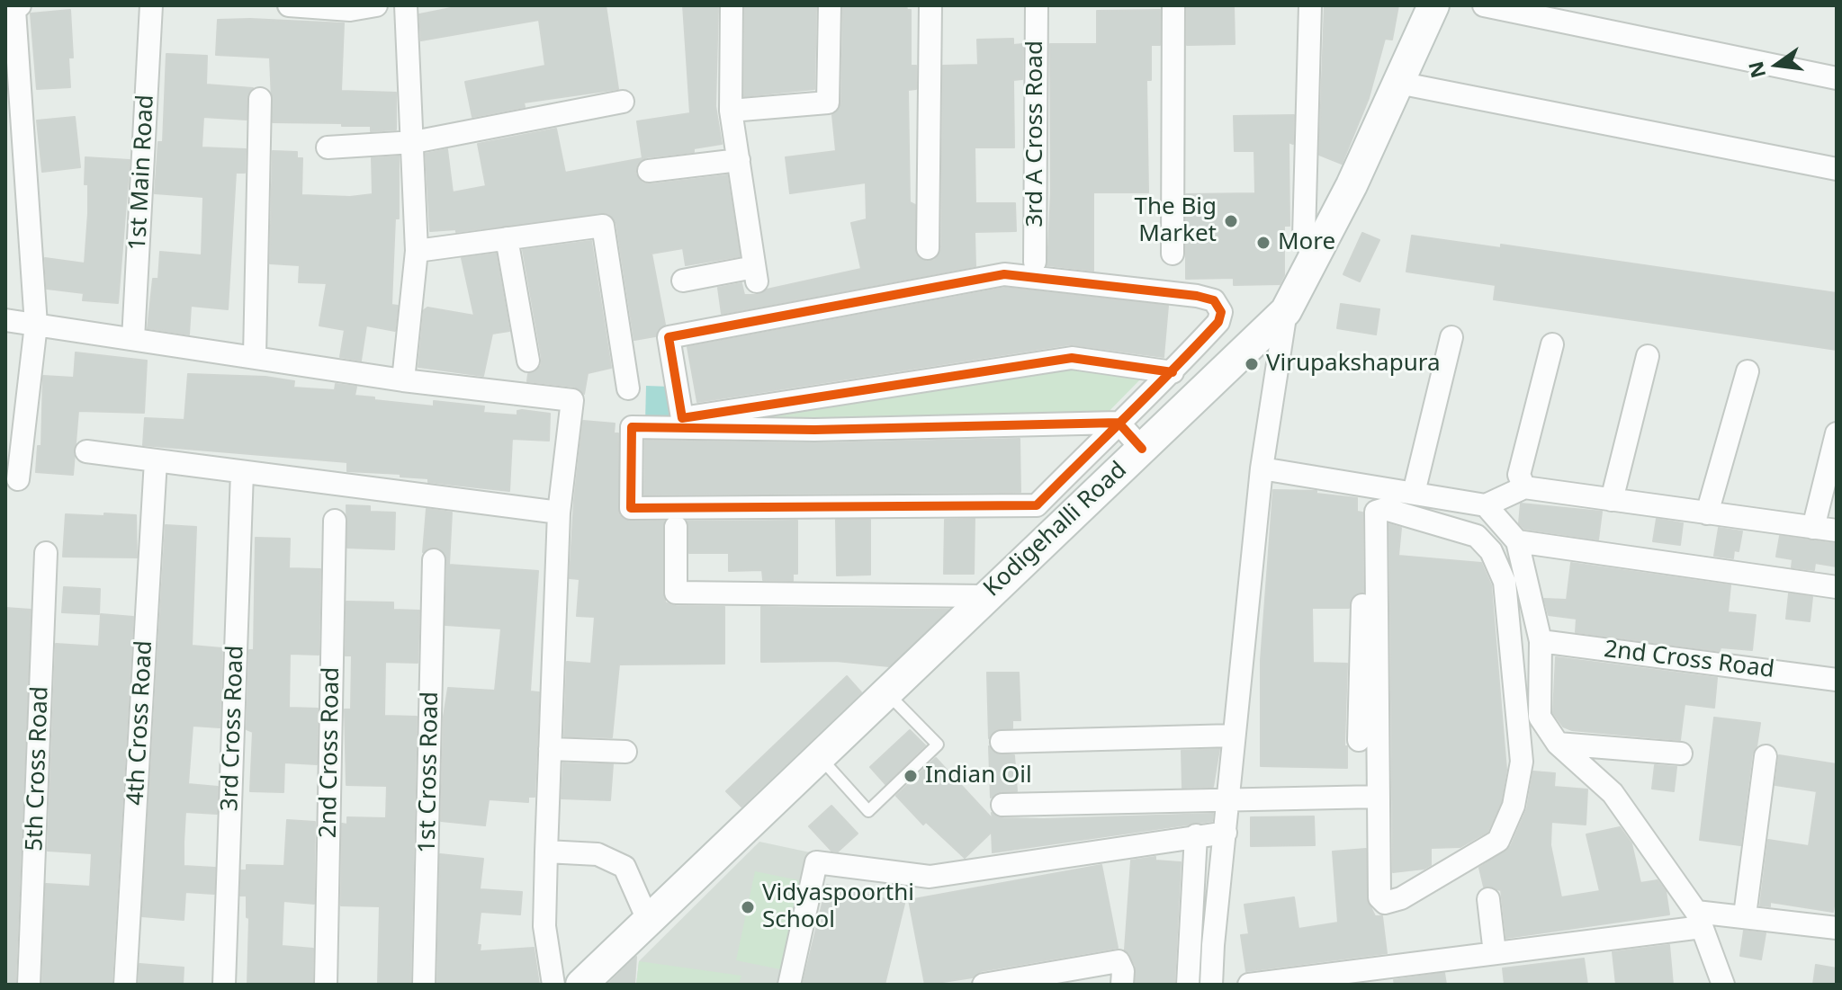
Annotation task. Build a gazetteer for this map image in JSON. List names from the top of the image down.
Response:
{
  "streets": {
    "main road": ["Kodigehalli Road"],
    "street": [
      "3rd A Cross Road",
      "1st Main Road",
      "2nd Cross Road",
      "4th Cross Road",
      "3rd Cross Road",
      "5th Cross Road",
      "1st Cross Road"
    ]
  },
  "places": [
    "The Big Market",
    "More",
    "Virupakshapura",
    "Indian Oil",
    "Vidyaspoorthi School"
  ],
  "north": "left"
}
